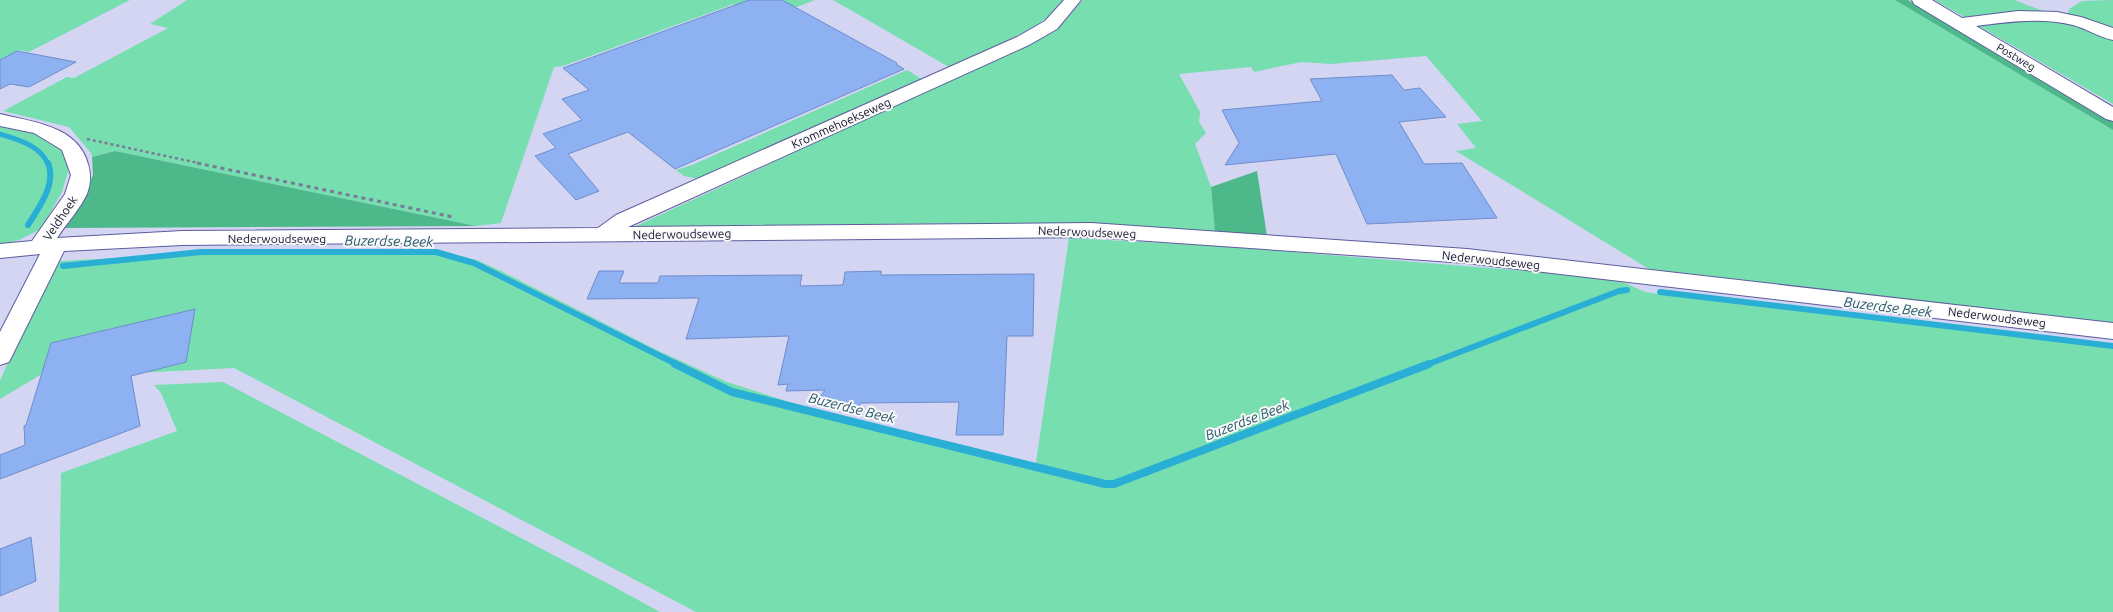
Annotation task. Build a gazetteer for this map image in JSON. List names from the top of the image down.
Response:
{
  "streets": {
    "street": [
      "Postweg",
      "Krommehoekseweg",
      "Veldhoek",
      "Nederwoudseweg"
    ]
  },
  "crossings": [
    ["Krommehoekseweg", "Nederwoudseweg"],
    ["Veldhoek", "Nederwoudseweg"]
  ],
  "water": ["Buzerdse Beek"]
}
